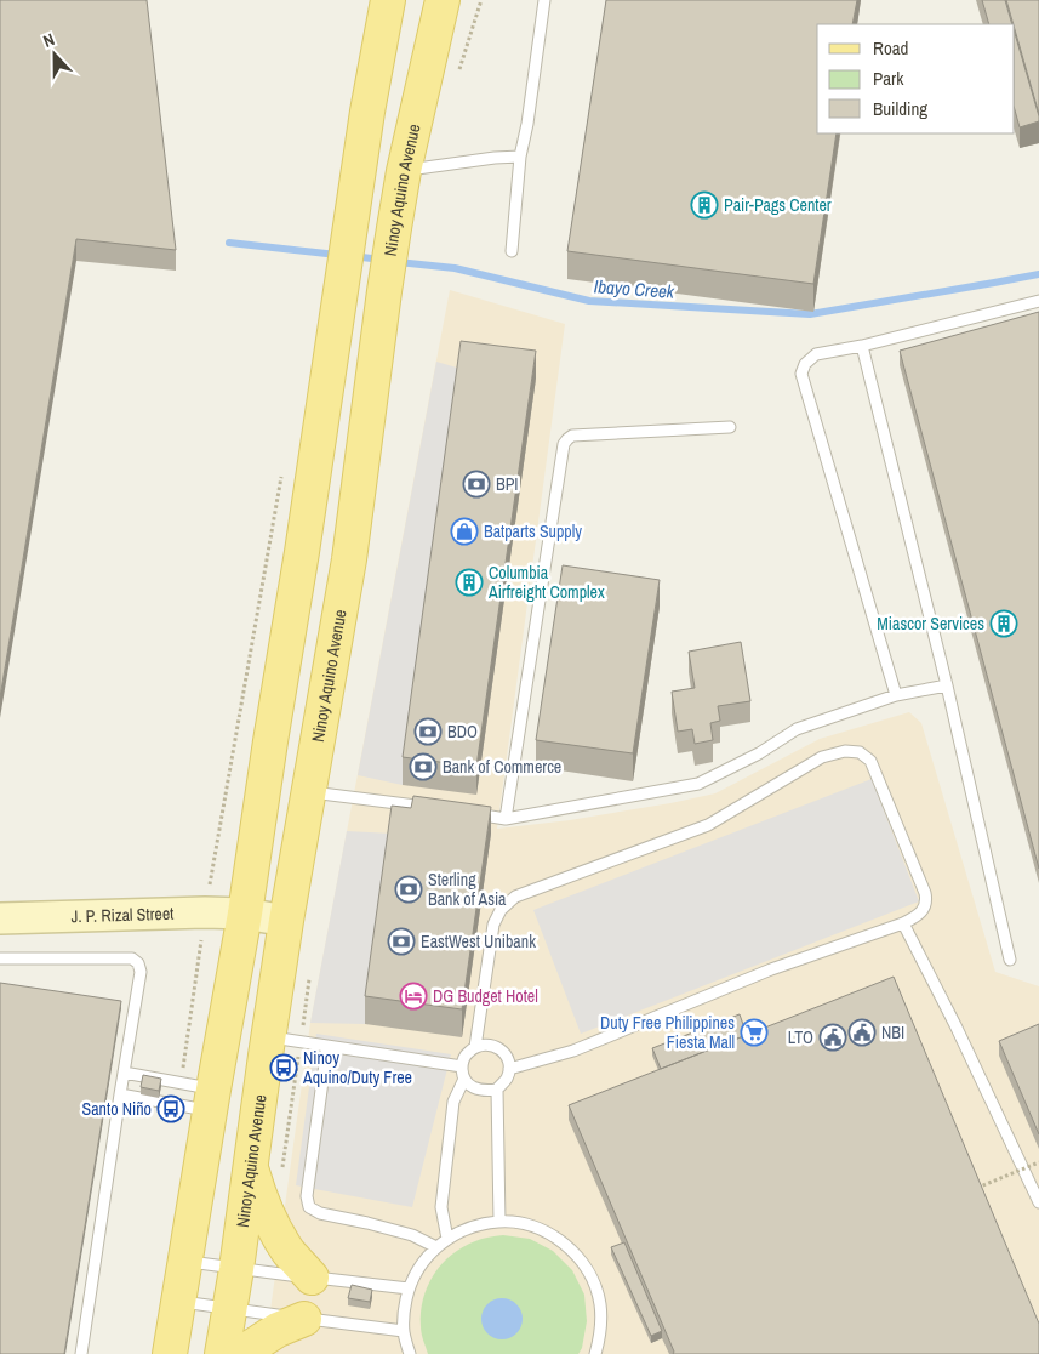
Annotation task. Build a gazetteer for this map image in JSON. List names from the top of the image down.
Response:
{
  "streets": {
    "main road": ["Ninoy Aquino Avenue"],
    "street": ["J. P. Rizal Street"]
  },
  "crossings": [
    ["Ninoy Aquino Avenue", "J. P. Rizal Street"]
  ],
  "water": ["Ibayo Creek"],
  "places": {
    "building": ["Pair-Pags Center", "Columbia Airfreight Complex", "Miascor Services"],
    "bank": [
      "BPI",
      "BDO",
      "Bank of Commerce",
      "Sterling Bank of Asia",
      "EastWest Unibank"
    ],
    "shop": ["Batparts Supply"],
    "hotel": ["DG Budget Hotel"],
    "supermarket": ["Duty Free Philippines Fiesta Mall"],
    "public building": ["NBI", "LTO"],
    "bus stop": ["Ninoy Aquino/Duty Free", "Santo Niño"]
  },
  "legend": ["Road", "Park", "Building"],
  "north": "top"
}
